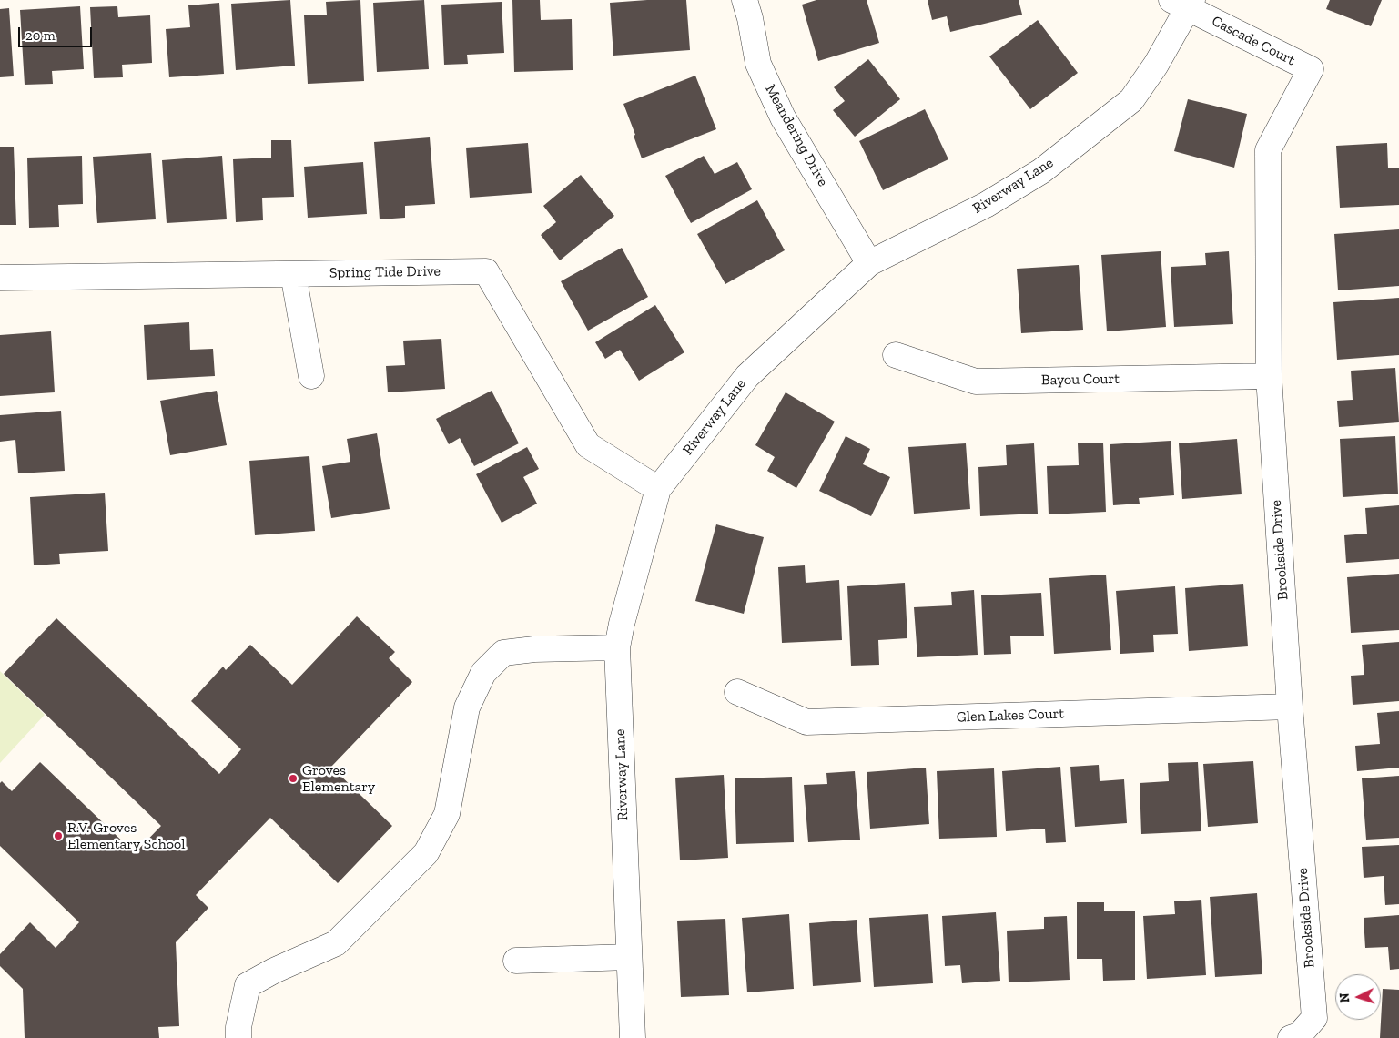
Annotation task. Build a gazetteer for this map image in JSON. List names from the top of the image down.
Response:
{
  "streets": {
    "street": [
      "Cascade Court",
      "Meandering Drive",
      "Riverway Lane",
      "Spring Tide Drive",
      "Bayou Court",
      "Brookside Drive",
      "Glen Lakes Court"
    ]
  },
  "crossings": [
    ["Cascade Court", "Riverway Lane"],
    ["Cascade Court", "Brookside Drive"],
    ["Meandering Drive", "Riverway Lane"],
    ["Riverway Lane", "Spring Tide Drive"],
    ["Bayou Court", "Brookside Drive"],
    ["Brookside Drive", "Glen Lakes Court"]
  ],
  "places": ["Groves Elementary", "R.V. Groves Elementary School"],
  "scale_bar": "20 m",
  "north": "left"
}
